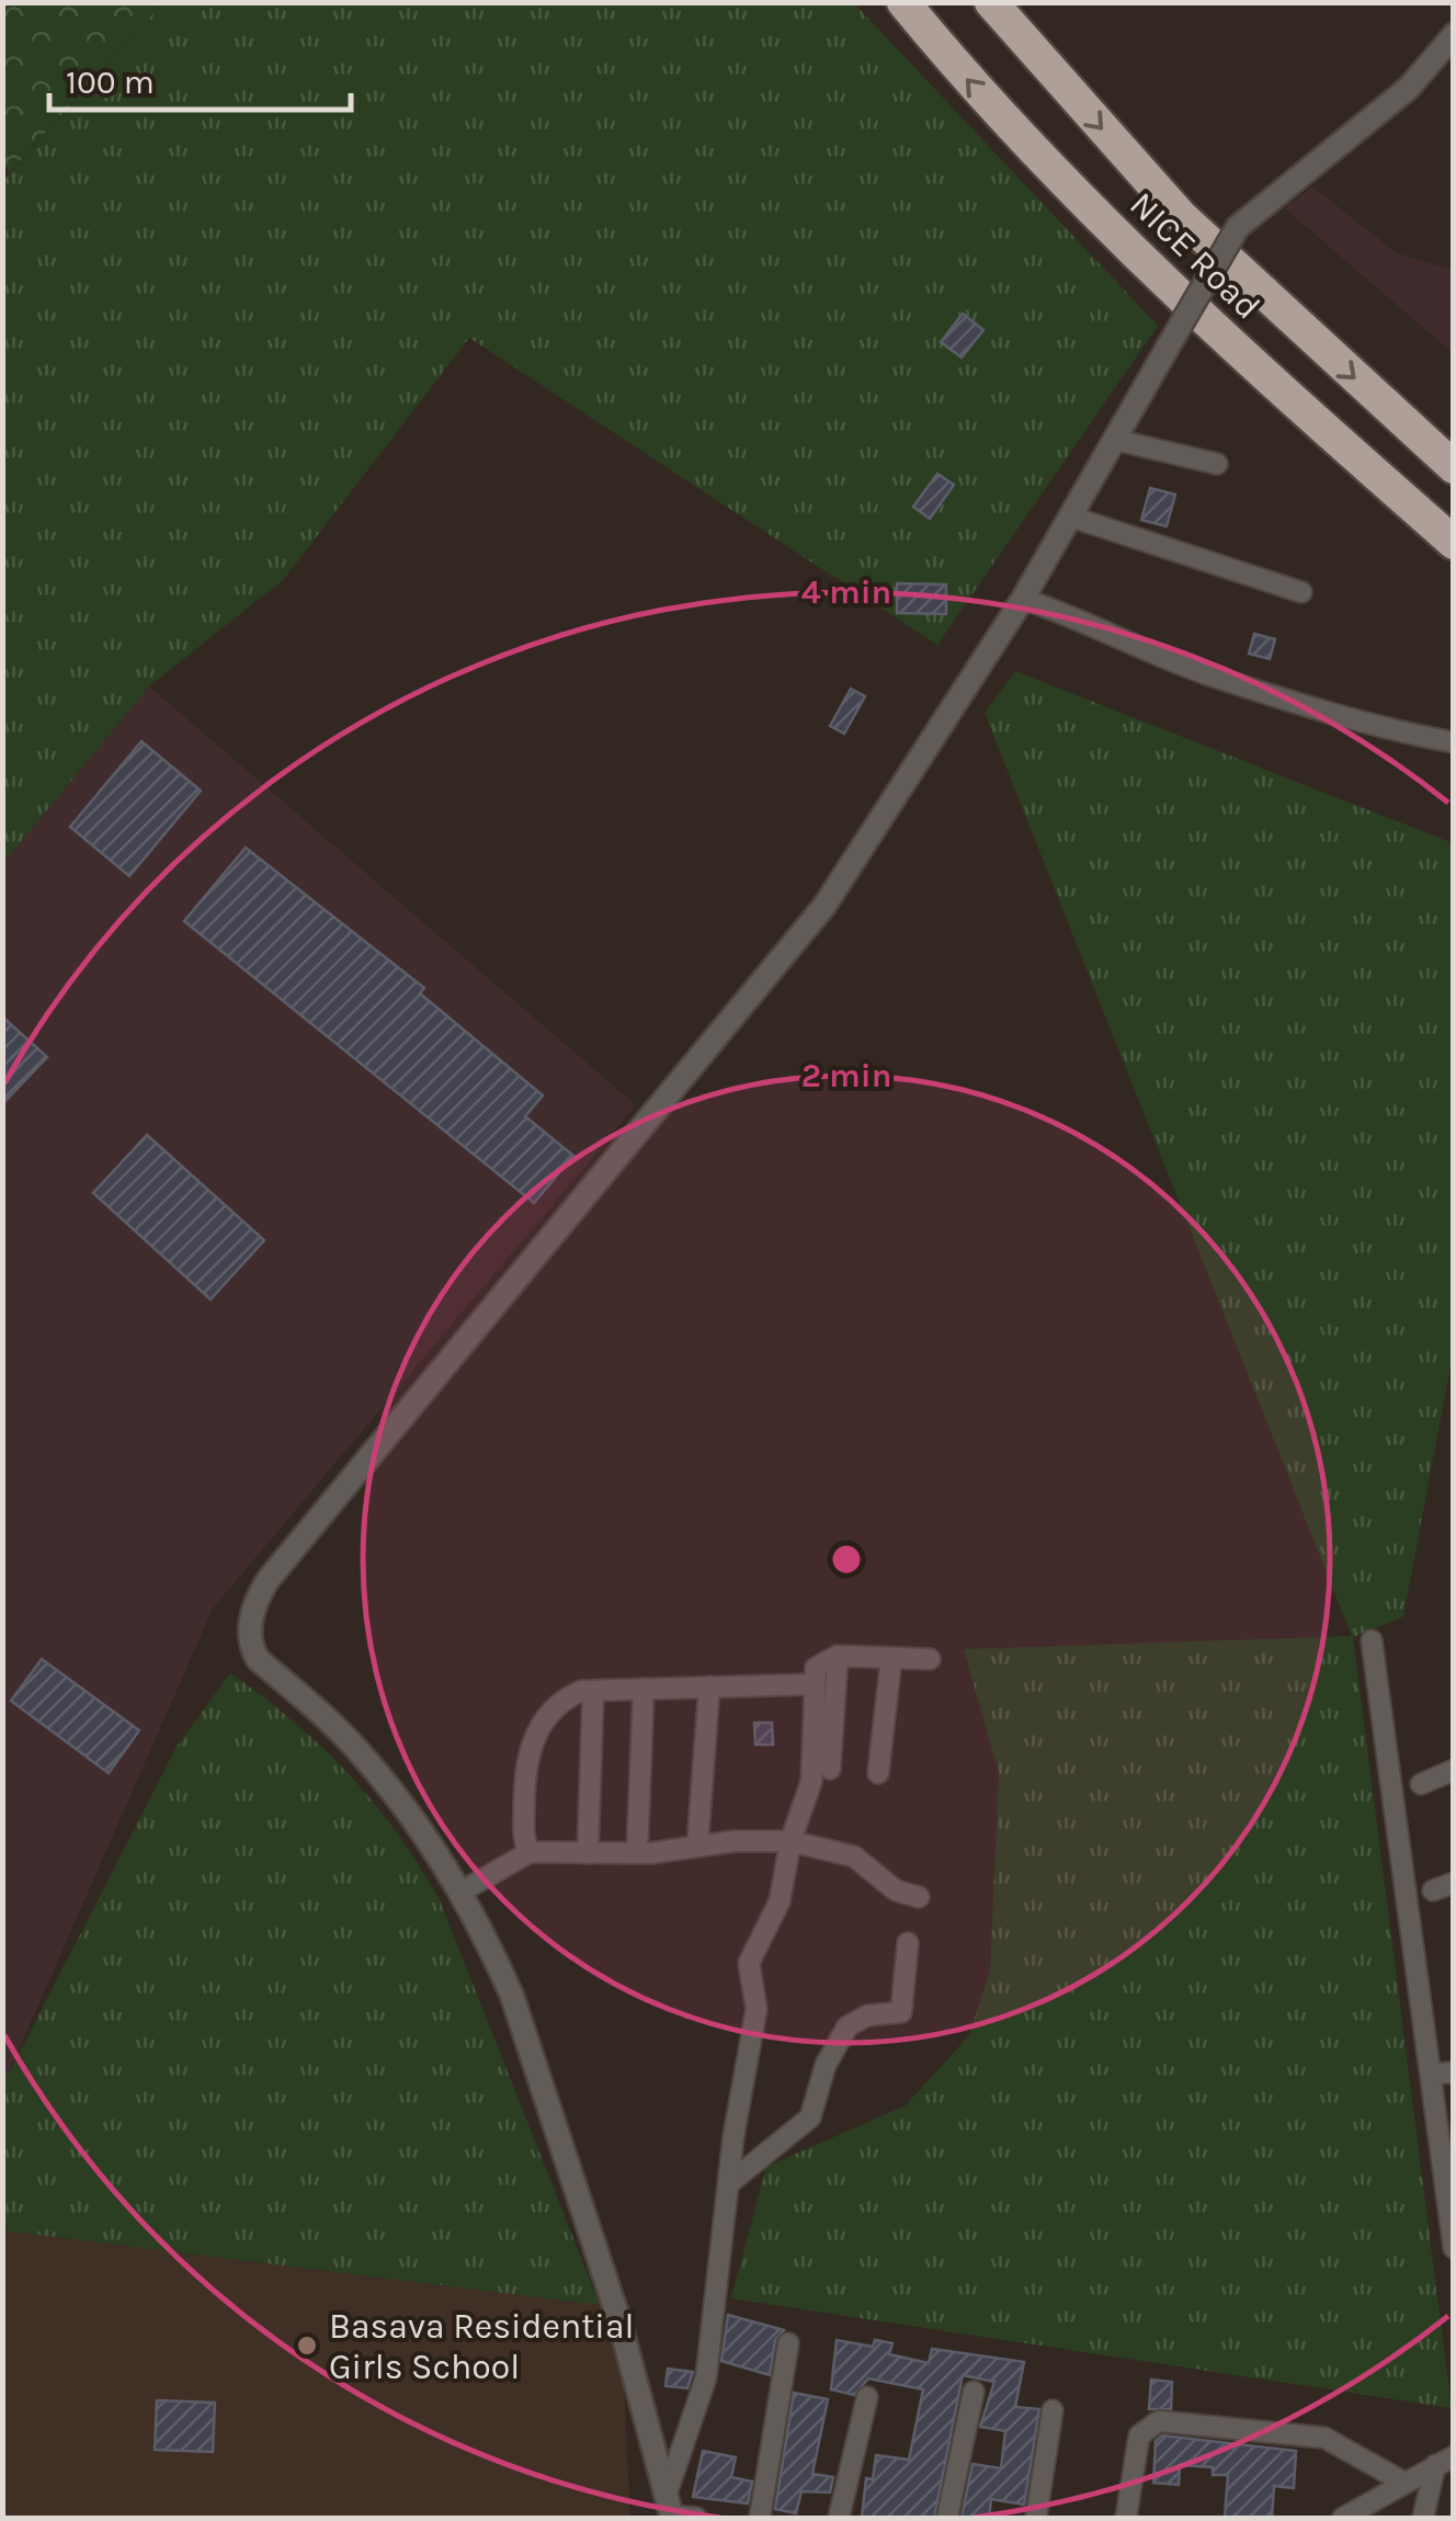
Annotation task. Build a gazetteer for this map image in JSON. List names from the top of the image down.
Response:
{
  "streets": {
    "highway": ["NICE Road"]
  },
  "places": ["Basava Residential Girls School"],
  "scale_bar": "100 m",
  "rings": ["4 min", "2 min"]
}
